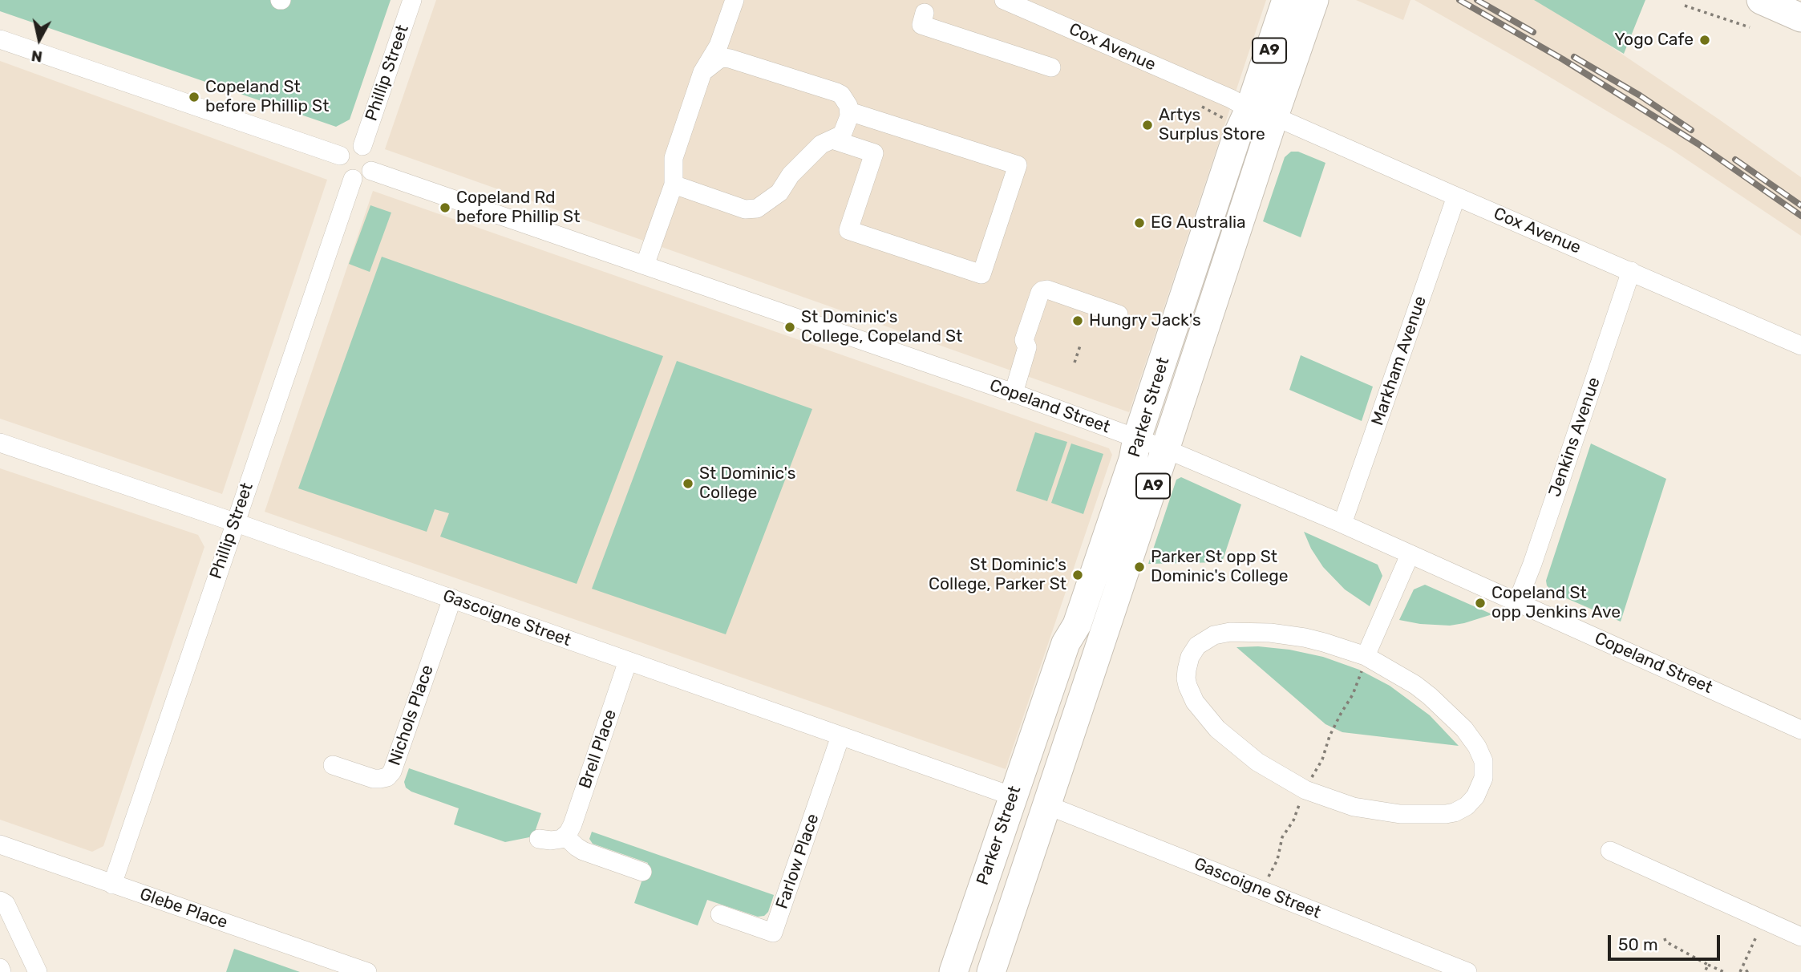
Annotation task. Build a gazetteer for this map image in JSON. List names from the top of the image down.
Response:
{
  "streets": {
    "highway": ["A9", "Parker Street"],
    "street": [
      "Cox Avenue",
      "Phillip Street",
      "Markham Avenue",
      "Copeland Street",
      "Jenkins Avenue",
      "Gascoigne Street",
      "Nichols Place",
      "Brell Place",
      "Farlow Place",
      "Glebe Place"
    ]
  },
  "crossings": [
    ["Cox Avenue", "Markham Avenue"],
    ["Cox Avenue", "Parker Street"],
    ["Cox Avenue", "Jenkins Avenue"],
    ["Phillip Street", "Copeland Street"],
    ["Phillip Street", "Gascoigne Street"],
    ["Phillip Street", "Glebe Place"],
    ["Markham Avenue", "Copeland Street"],
    ["Copeland Street", "Parker Street"],
    ["Copeland Street", "Jenkins Avenue"],
    ["Parker Street", "Gascoigne Street"],
    ["Gascoigne Street", "Nichols Place"],
    ["Gascoigne Street", "Brell Place"],
    ["Gascoigne Street", "Farlow Place"]
  ],
  "places": [
    "Yogo Cafe",
    "Copeland St before Phillip St",
    "Artys Surplus Store",
    "Copeland Rd before Phillip St",
    "EG Australia",
    "Hungry Jack's",
    "St Dominic's College, Copeland St",
    "St Dominic's College",
    "Parker St opp St Dominic's College",
    "St Dominic's College, Parker St",
    "Copeland St opp Jenkins Ave"
  ],
  "scale_bar": "50 m",
  "north": "bottom"
}
